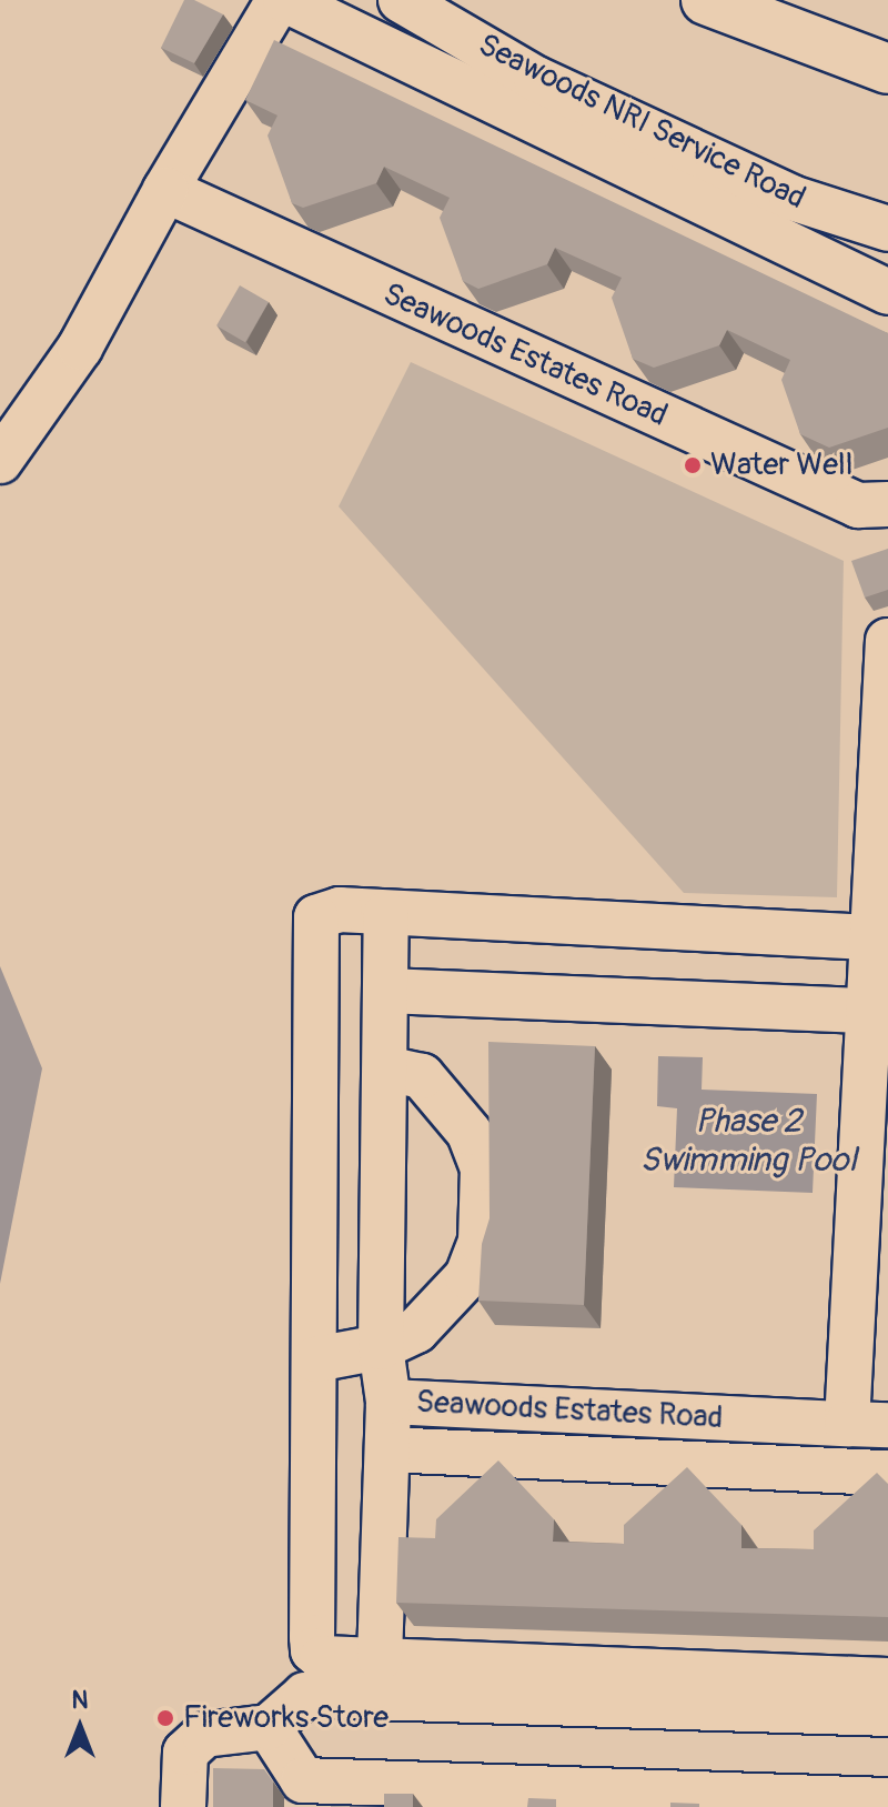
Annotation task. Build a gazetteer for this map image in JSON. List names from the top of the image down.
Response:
{
  "streets": {
    "street": ["Seawoods NRI Service Road", "Seawoods Estates Road"]
  },
  "water": ["Phase 2 Swimming Pool"],
  "places": ["Water Well", "Fireworks Store"],
  "north": "top"
}
